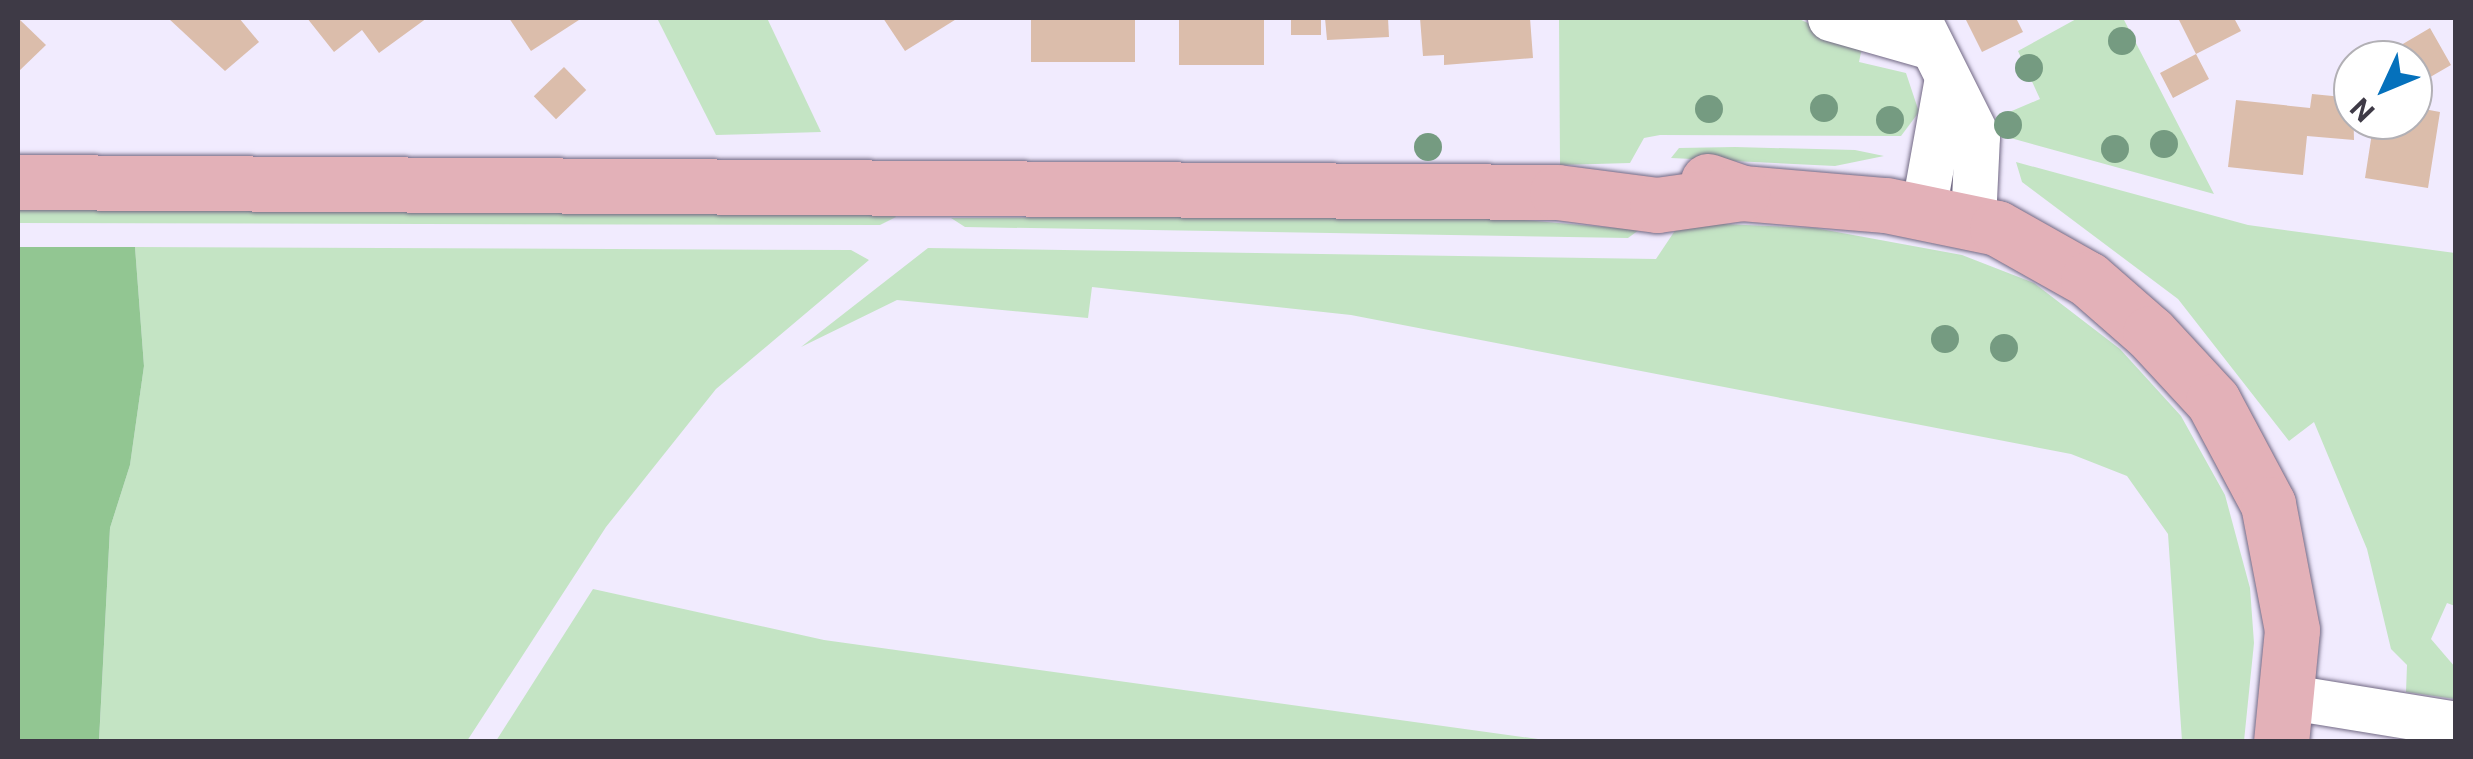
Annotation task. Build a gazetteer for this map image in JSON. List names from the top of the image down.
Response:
{
  "north": "bottom left"
}
